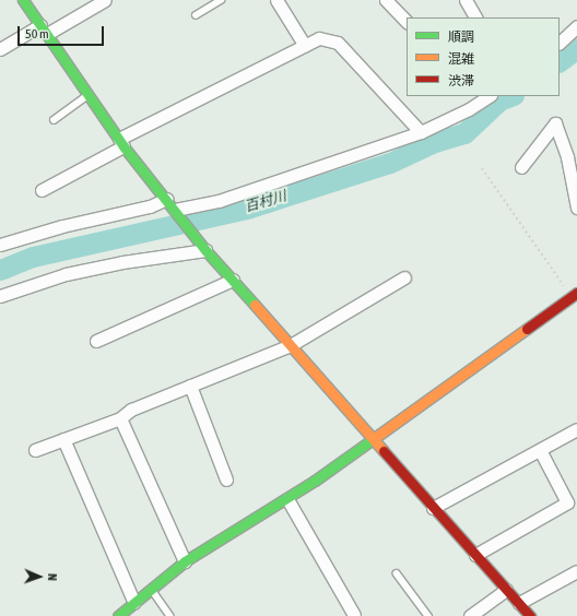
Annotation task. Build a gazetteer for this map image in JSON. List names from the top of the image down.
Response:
{
  "water": ["百村川"],
  "legend": ["順調", "混雑", "渋滞"],
  "scale_bar": "50 m",
  "north": "right"
}
